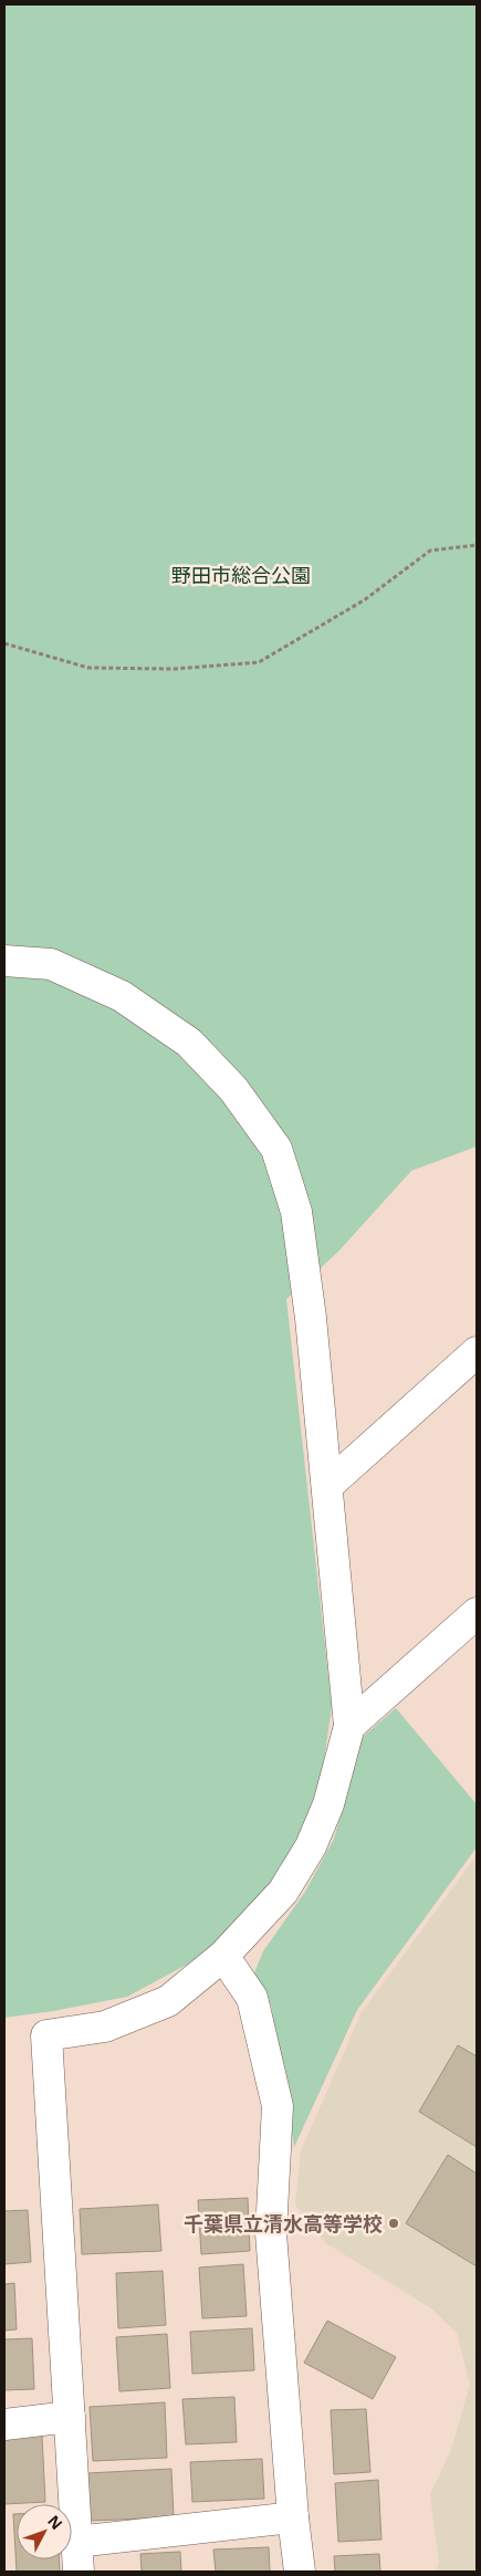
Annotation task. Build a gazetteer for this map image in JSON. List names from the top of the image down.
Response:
{
  "parks": ["野田市総合公園"],
  "places": ["千葉県立清水高等学校"],
  "north": "top right"
}
